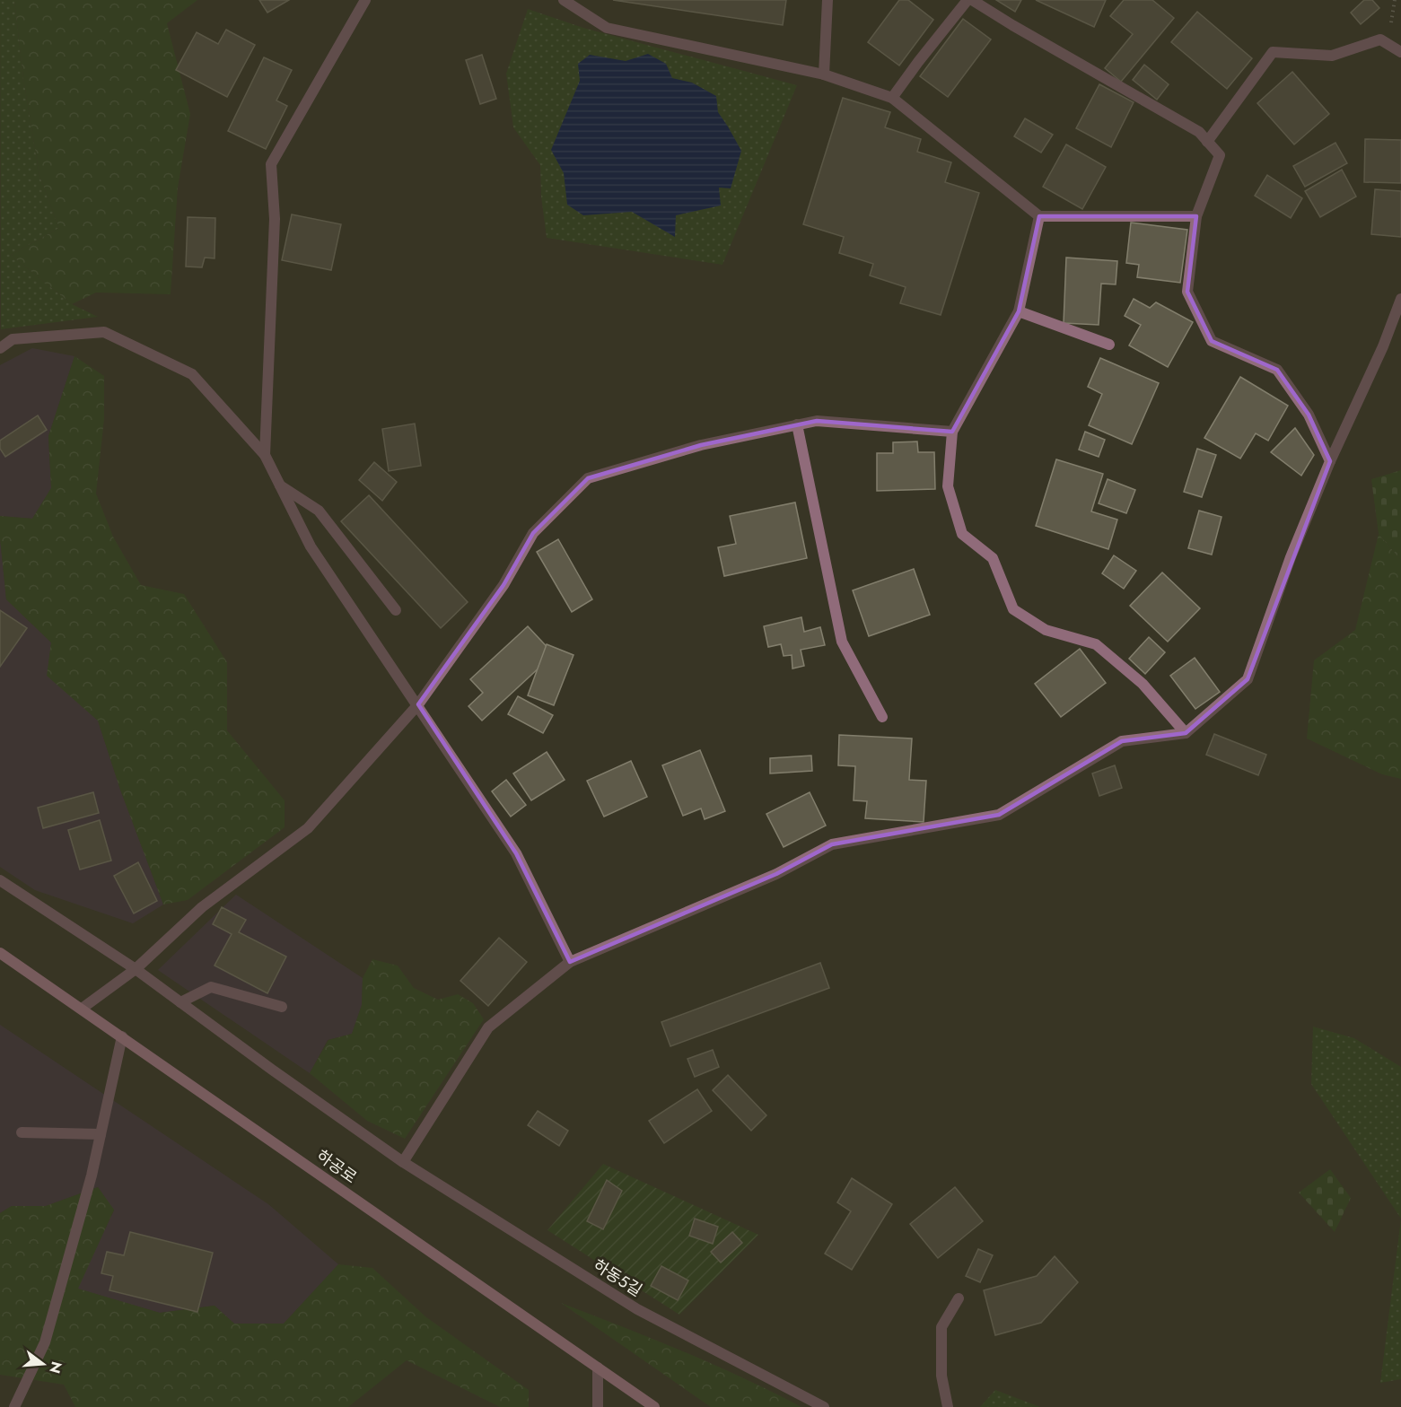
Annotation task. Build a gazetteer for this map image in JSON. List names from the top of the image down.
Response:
{
  "streets": {
    "main road": ["하공로"],
    "street": ["하동5길"]
  },
  "north": "right"
}
